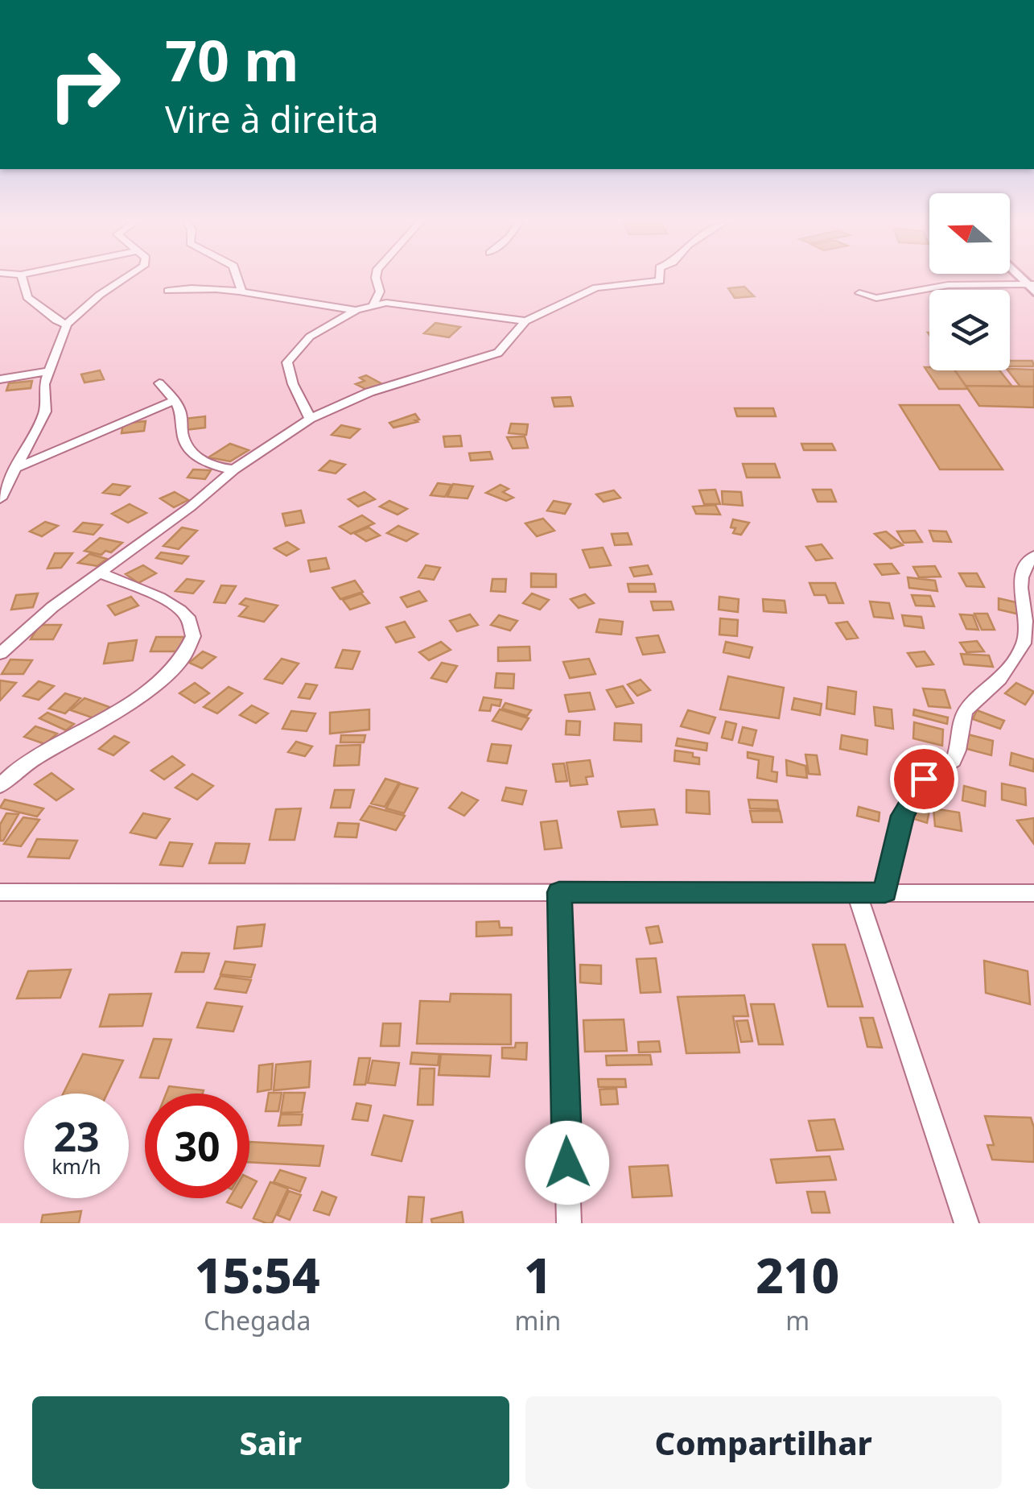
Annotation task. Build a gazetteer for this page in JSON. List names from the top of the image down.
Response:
{
  "north": "left",
  "page": {
    "turn": ["70 m", "Vire à direita"],
    "speed": "23 km/h",
    "limit": "30",
    "eta": [
      "15:54",
      "Chegada",
      "1",
      "min",
      "210",
      "m"
    ],
    "buttons": ["Sair", "Compartilhar"]
  }
}
